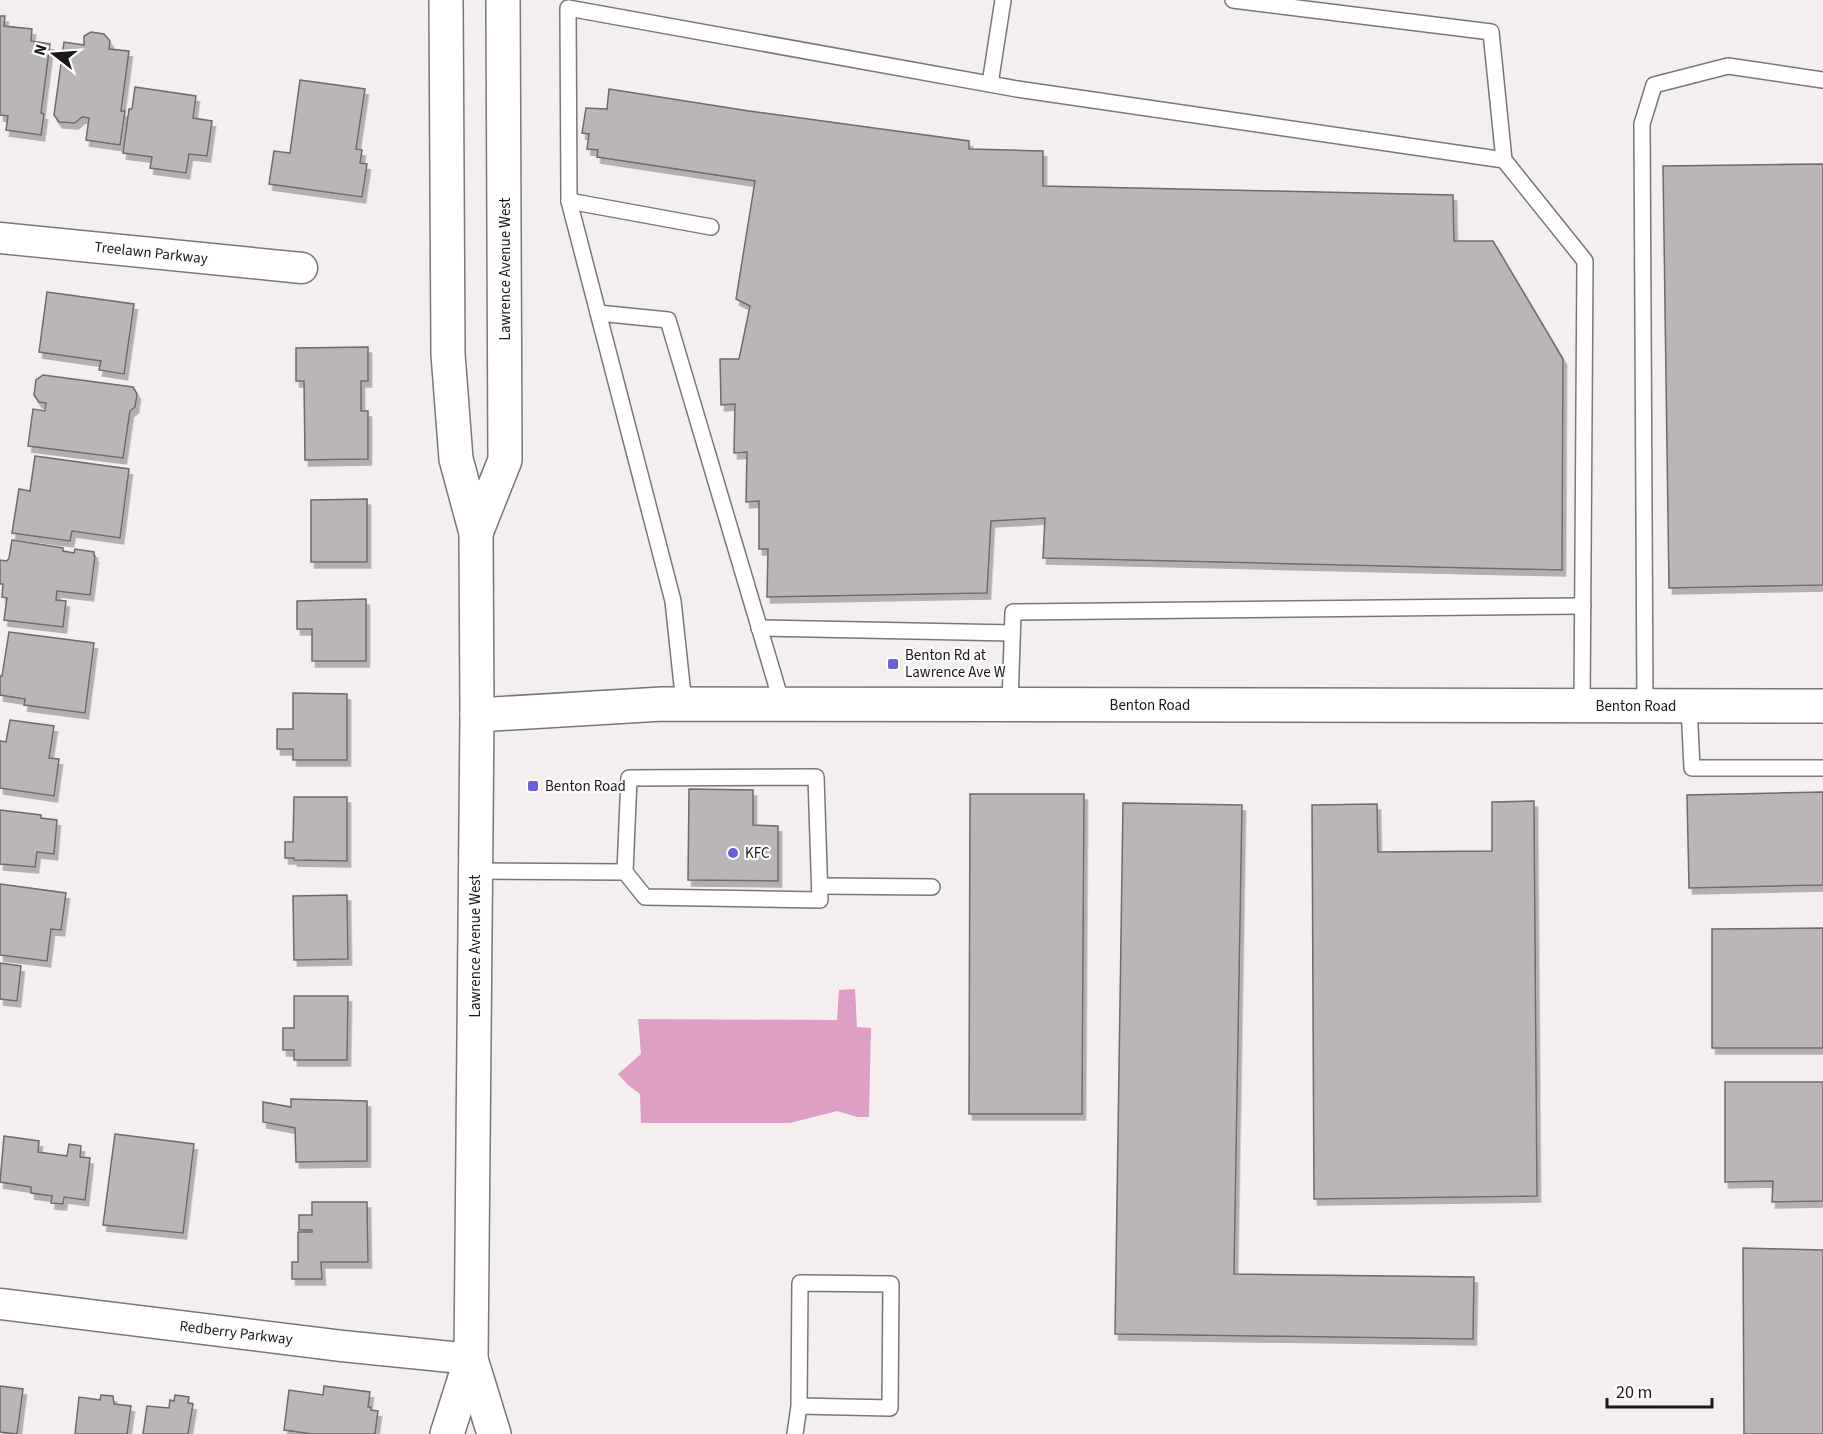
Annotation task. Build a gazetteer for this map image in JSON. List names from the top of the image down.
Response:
{
  "streets": {
    "main road": ["Lawrence Avenue West", "Benton Road"],
    "street": ["Treelawn Parkway", "Redberry Parkway"]
  },
  "crossings": [
    ["Lawrence Avenue West", "Benton Road"],
    ["Lawrence Avenue West", "Redberry Parkway"]
  ],
  "places": {
    "transit": ["Benton Rd at Lawrence Ave W", "Benton Road"],
    "other": ["KFC"]
  },
  "scale_bar": "20 m",
  "north": "left"
}
